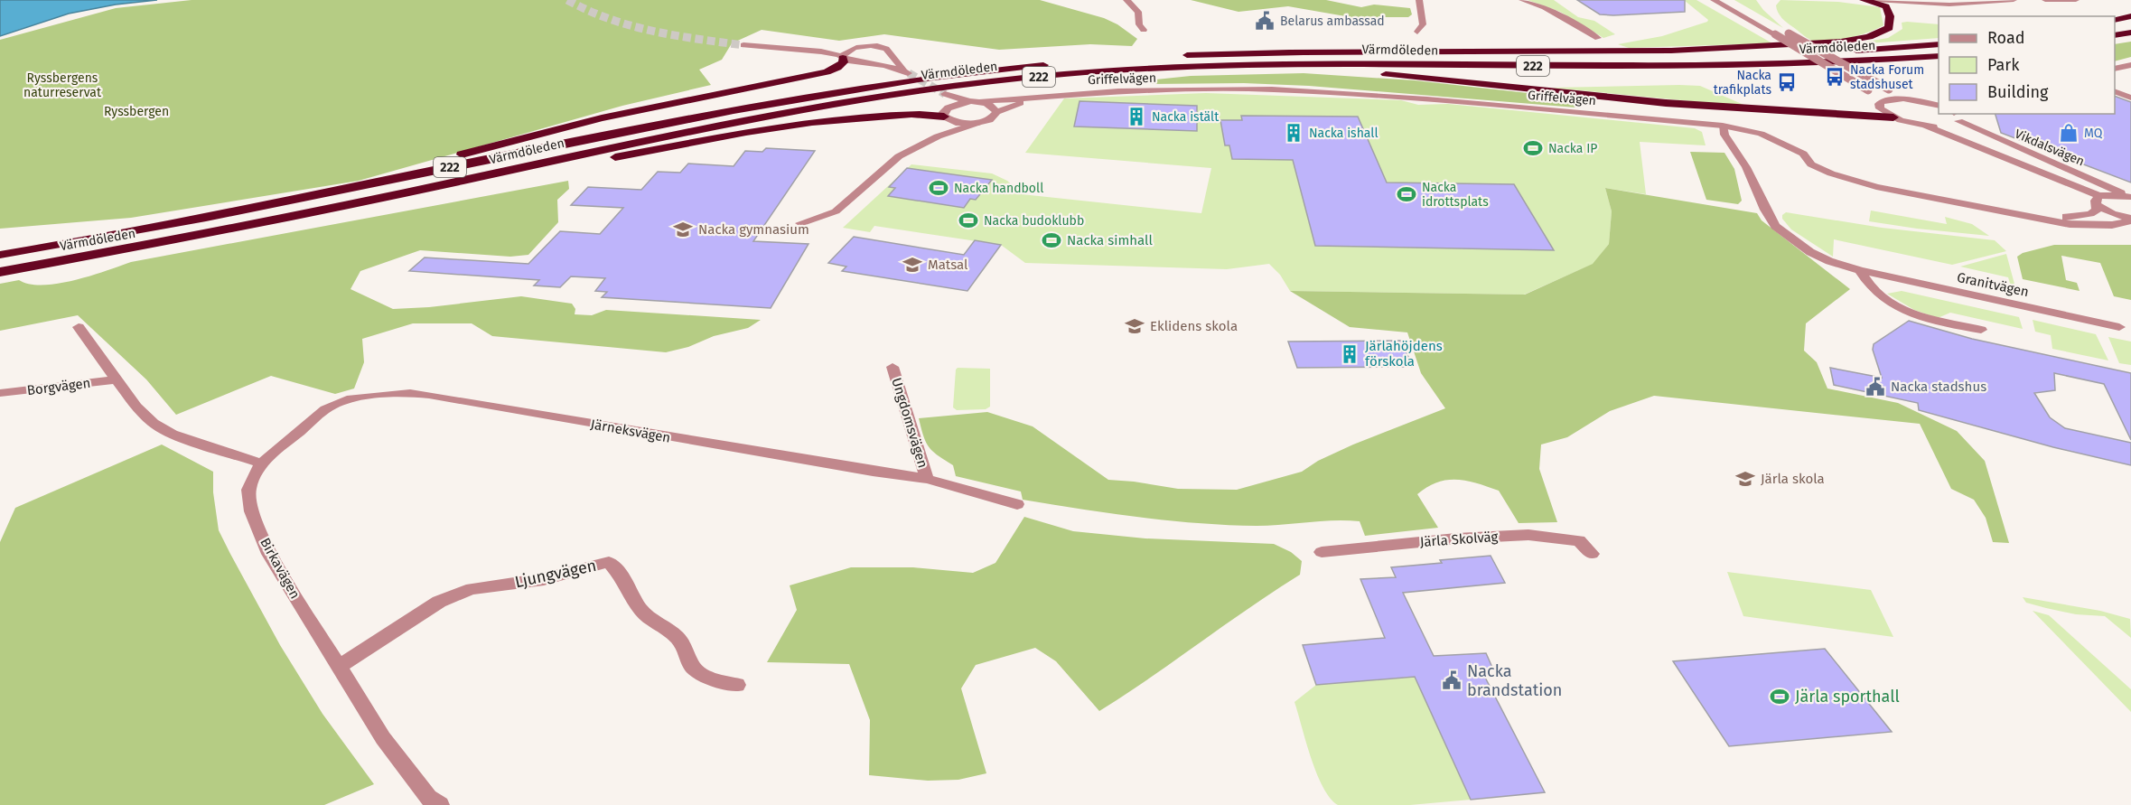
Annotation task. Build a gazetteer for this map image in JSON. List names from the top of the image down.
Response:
{
  "streets": {
    "highway": ["Värmdöleden", "222"],
    "street": [
      "Griffelvägen",
      "Vikdalsvägen",
      "Granitvägen",
      "Borgvägen",
      "Ungdomsvägen",
      "Järneksvägen",
      "Järla Skolväg",
      "Birkavägen",
      "Ljungvägen"
    ]
  },
  "crossings": [
    ["Griffelvägen", "Vikdalsvägen"],
    ["Griffelvägen", "Granitvägen"],
    ["Ungdomsvägen", "Järneksvägen"],
    ["Järneksvägen", "Birkavägen"],
    ["Birkavägen", "Ljungvägen"]
  ],
  "parks": ["Ryssbergens naturreservat", "Ryssbergen"],
  "places": {
    "public building": ["Belarus ambassad", "Nacka stadshus", "Nacka brandstation"],
    "bus stop": ["Nacka Forum stadshuset", "Nacka trafikplats"],
    "building": ["Nacka istält", "Nacka ishall", "Järlahöjdens förskola"],
    "shop": ["MQ"],
    "sports": [
      "Nacka IP",
      "Nacka handboll",
      "Nacka idrottsplats",
      "Nacka budoklubb",
      "Nacka simhall",
      "Järla sporthall"
    ],
    "school or university": [
      "Nacka gymnasium",
      "Matsal",
      "Eklidens skola",
      "Järla skola"
    ]
  },
  "legend": ["Road", "Park", "Building"]
}
